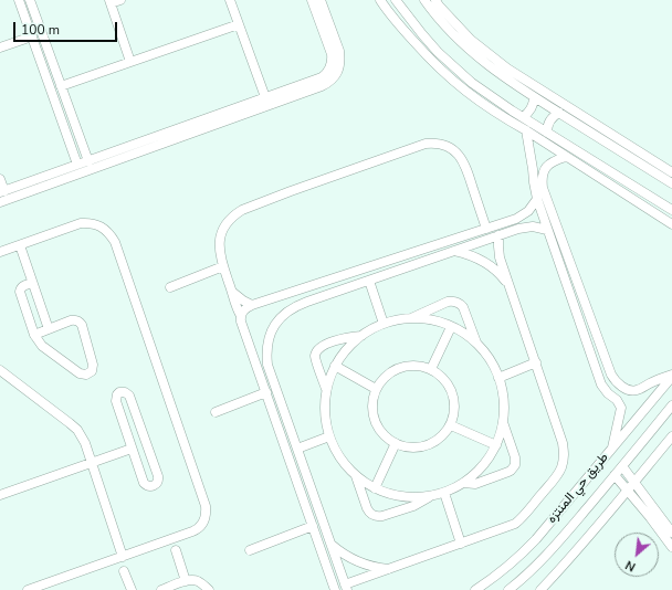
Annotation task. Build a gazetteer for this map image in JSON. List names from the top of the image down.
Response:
{
  "streets": {
    "street": ["طريق حي المنتزه"]
  },
  "scale_bar": "100 m",
  "north": "bottom left"
}
